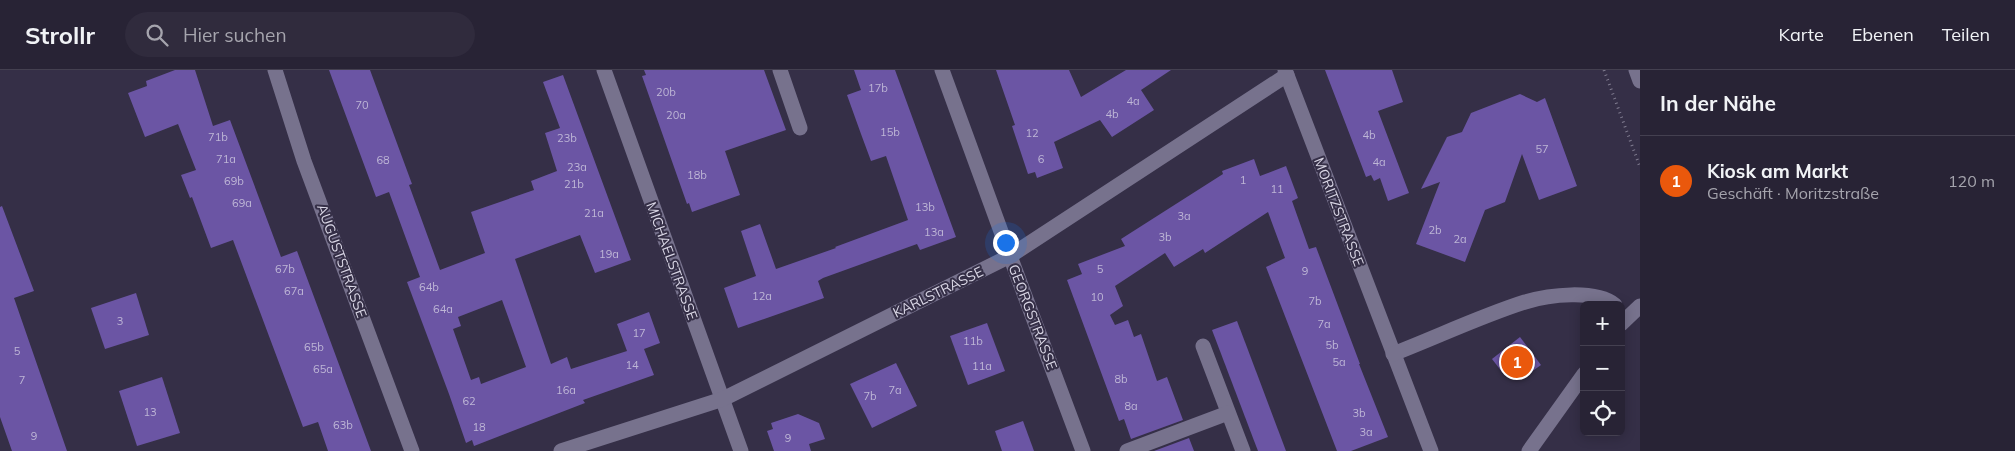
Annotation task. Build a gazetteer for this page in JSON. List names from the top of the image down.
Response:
{
  "streets": {
    "street": [
      "MORITZSTRASSE",
      "AUGUSTSTRASSE",
      "MICHAELSTRASSE",
      "KARLSTRASSE",
      "GEORGSTRASSE"
    ]
  },
  "crossings": [
    ["MORITZSTRASSE", "KARLSTRASSE"],
    ["MICHAELSTRASSE", "KARLSTRASSE"],
    ["KARLSTRASSE", "GEORGSTRASSE"]
  ],
  "house_numbers": [
    "17b",
    "20b",
    "4a",
    "70",
    "4b",
    "20a",
    "15b",
    "12",
    "4b",
    "71b",
    "23b",
    "57",
    "71a",
    "6",
    "68",
    "4a",
    "23a",
    "18b",
    "1",
    "69b",
    "21b",
    "11",
    "69a",
    "13b",
    "21a",
    "3a",
    "2b",
    "13a",
    "3b",
    "2a",
    "19a",
    "67b",
    "5",
    "9",
    "64b",
    "67a",
    "12a",
    "10",
    "7b",
    "64a",
    "3",
    "7a",
    "17",
    "11b",
    "5b",
    "65b",
    "5",
    "5a",
    "14",
    "11a",
    "65a",
    "8b",
    "7",
    "16a",
    "7a",
    "7b",
    "62",
    "8a",
    "13",
    "3b",
    "63b",
    "18",
    "3a",
    "9",
    "9"
  ],
  "page": {
    "header": "Strollr",
    "search": "Hier suchen",
    "nav": ["Karte", "Ebenen", "Teilen"],
    "heading": "In der Nähe",
    "list": [
      {
        "mark": "1",
        "name": "Kiosk am Markt",
        "note": "Geschäft · Moritzstraße",
        "value": "120 m"
      }
    ],
    "map_buttons": ["+", "−"],
    "pins": "1"
  }
}
